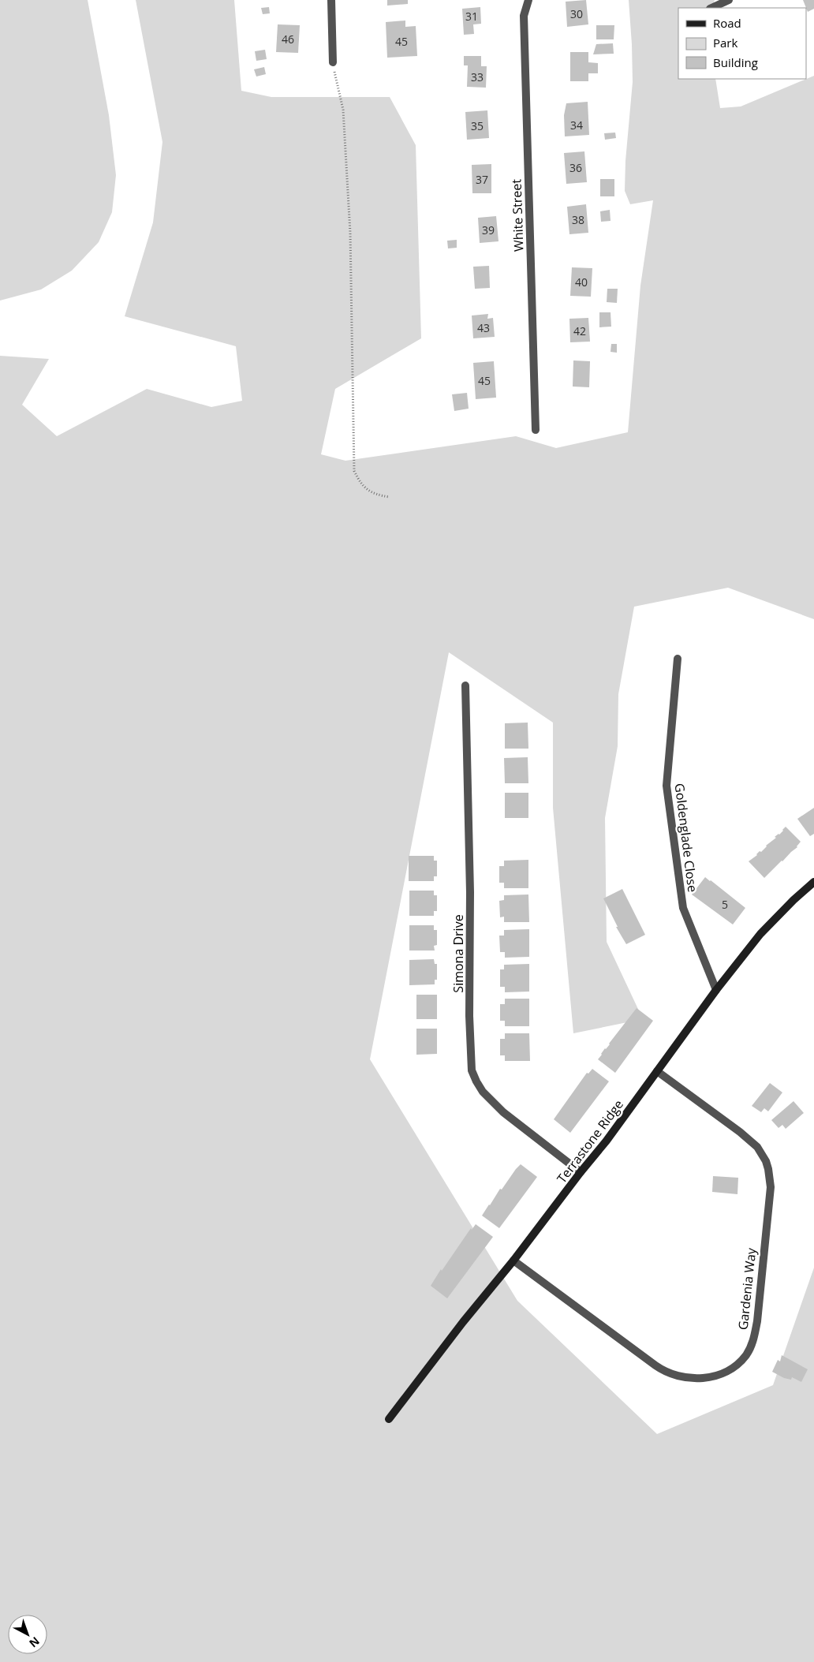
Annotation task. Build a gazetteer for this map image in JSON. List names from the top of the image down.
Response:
{
  "streets": {
    "street": [
      "White Street",
      "Goldenglade Close",
      "Simona Drive",
      "Terrastone Ridge",
      "Gardenia Way"
    ]
  },
  "crossings": [
    ["Goldenglade Close", "Terrastone Ridge"],
    ["Simona Drive", "Terrastone Ridge"],
    ["Terrastone Ridge", "Gardenia Way"]
  ],
  "house_numbers": [
    "30",
    "31",
    "46",
    "45",
    "33",
    "34",
    "35",
    "36",
    "37",
    "38",
    "39",
    "40",
    "43",
    "42",
    "45",
    "5"
  ],
  "legend": ["Road", "Park", "Building"],
  "north": "bottom right"
}
